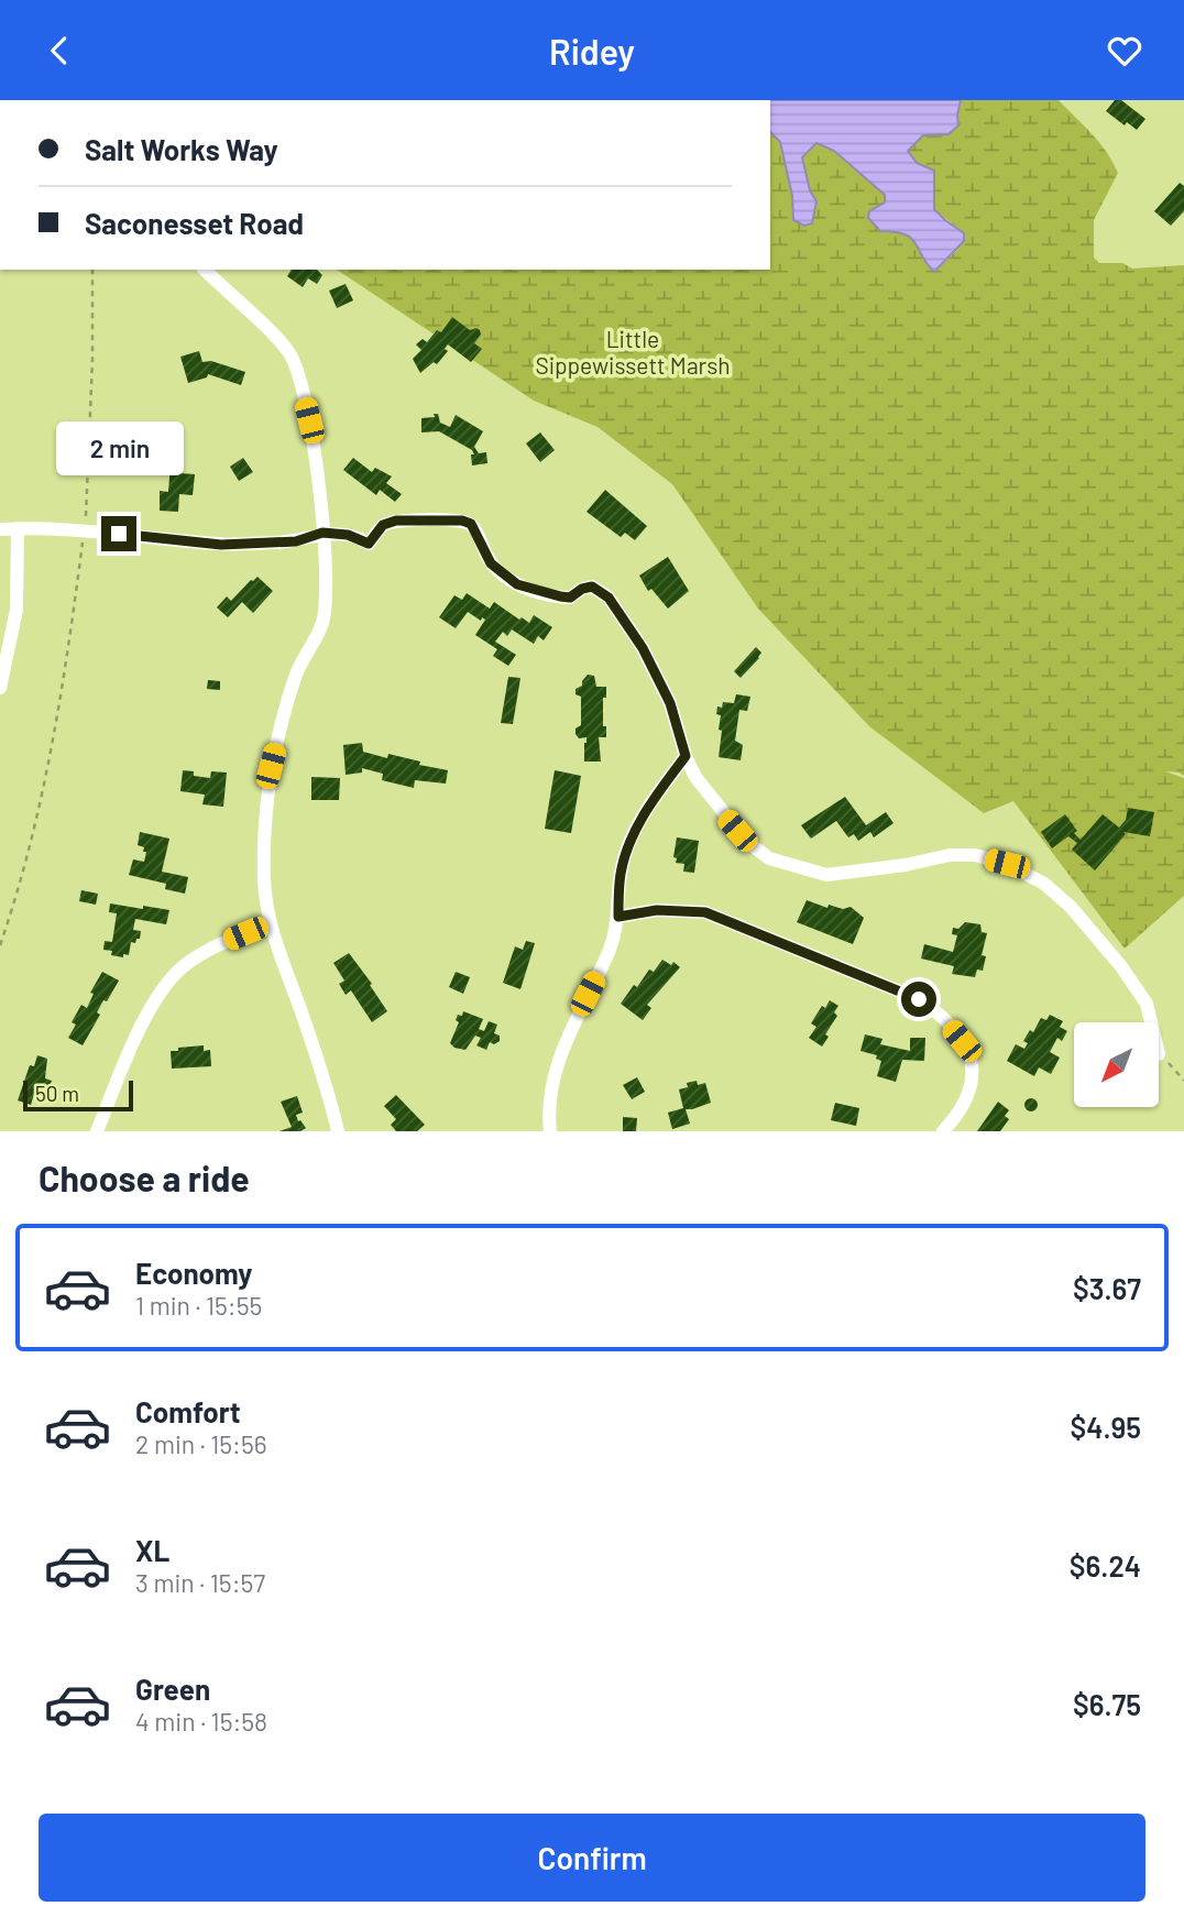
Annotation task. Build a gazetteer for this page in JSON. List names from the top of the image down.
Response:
{
  "parks": ["Little Sippewissett Marsh"],
  "scale_bar": "50 m",
  "north": "bottom left",
  "page": {
    "header": "Ridey",
    "banner": ["Salt Works Way", "Saconesset Road"],
    "bubble": "2 min",
    "scale": "50 m",
    "heading": "Choose a ride",
    "list": [
      {
        "name": "Economy",
        "note": "1 min · 15:55",
        "value": "$3.67"
      },
      {
        "name": "Comfort",
        "note": "2 min · 15:56",
        "value": "$4.95"
      },
      {
        "name": "XL",
        "note": "3 min · 15:57",
        "value": "$6.24"
      },
      {
        "name": "Green",
        "note": "4 min · 15:58",
        "value": "$6.75"
      }
    ],
    "buttons": "Confirm"
  }
}
